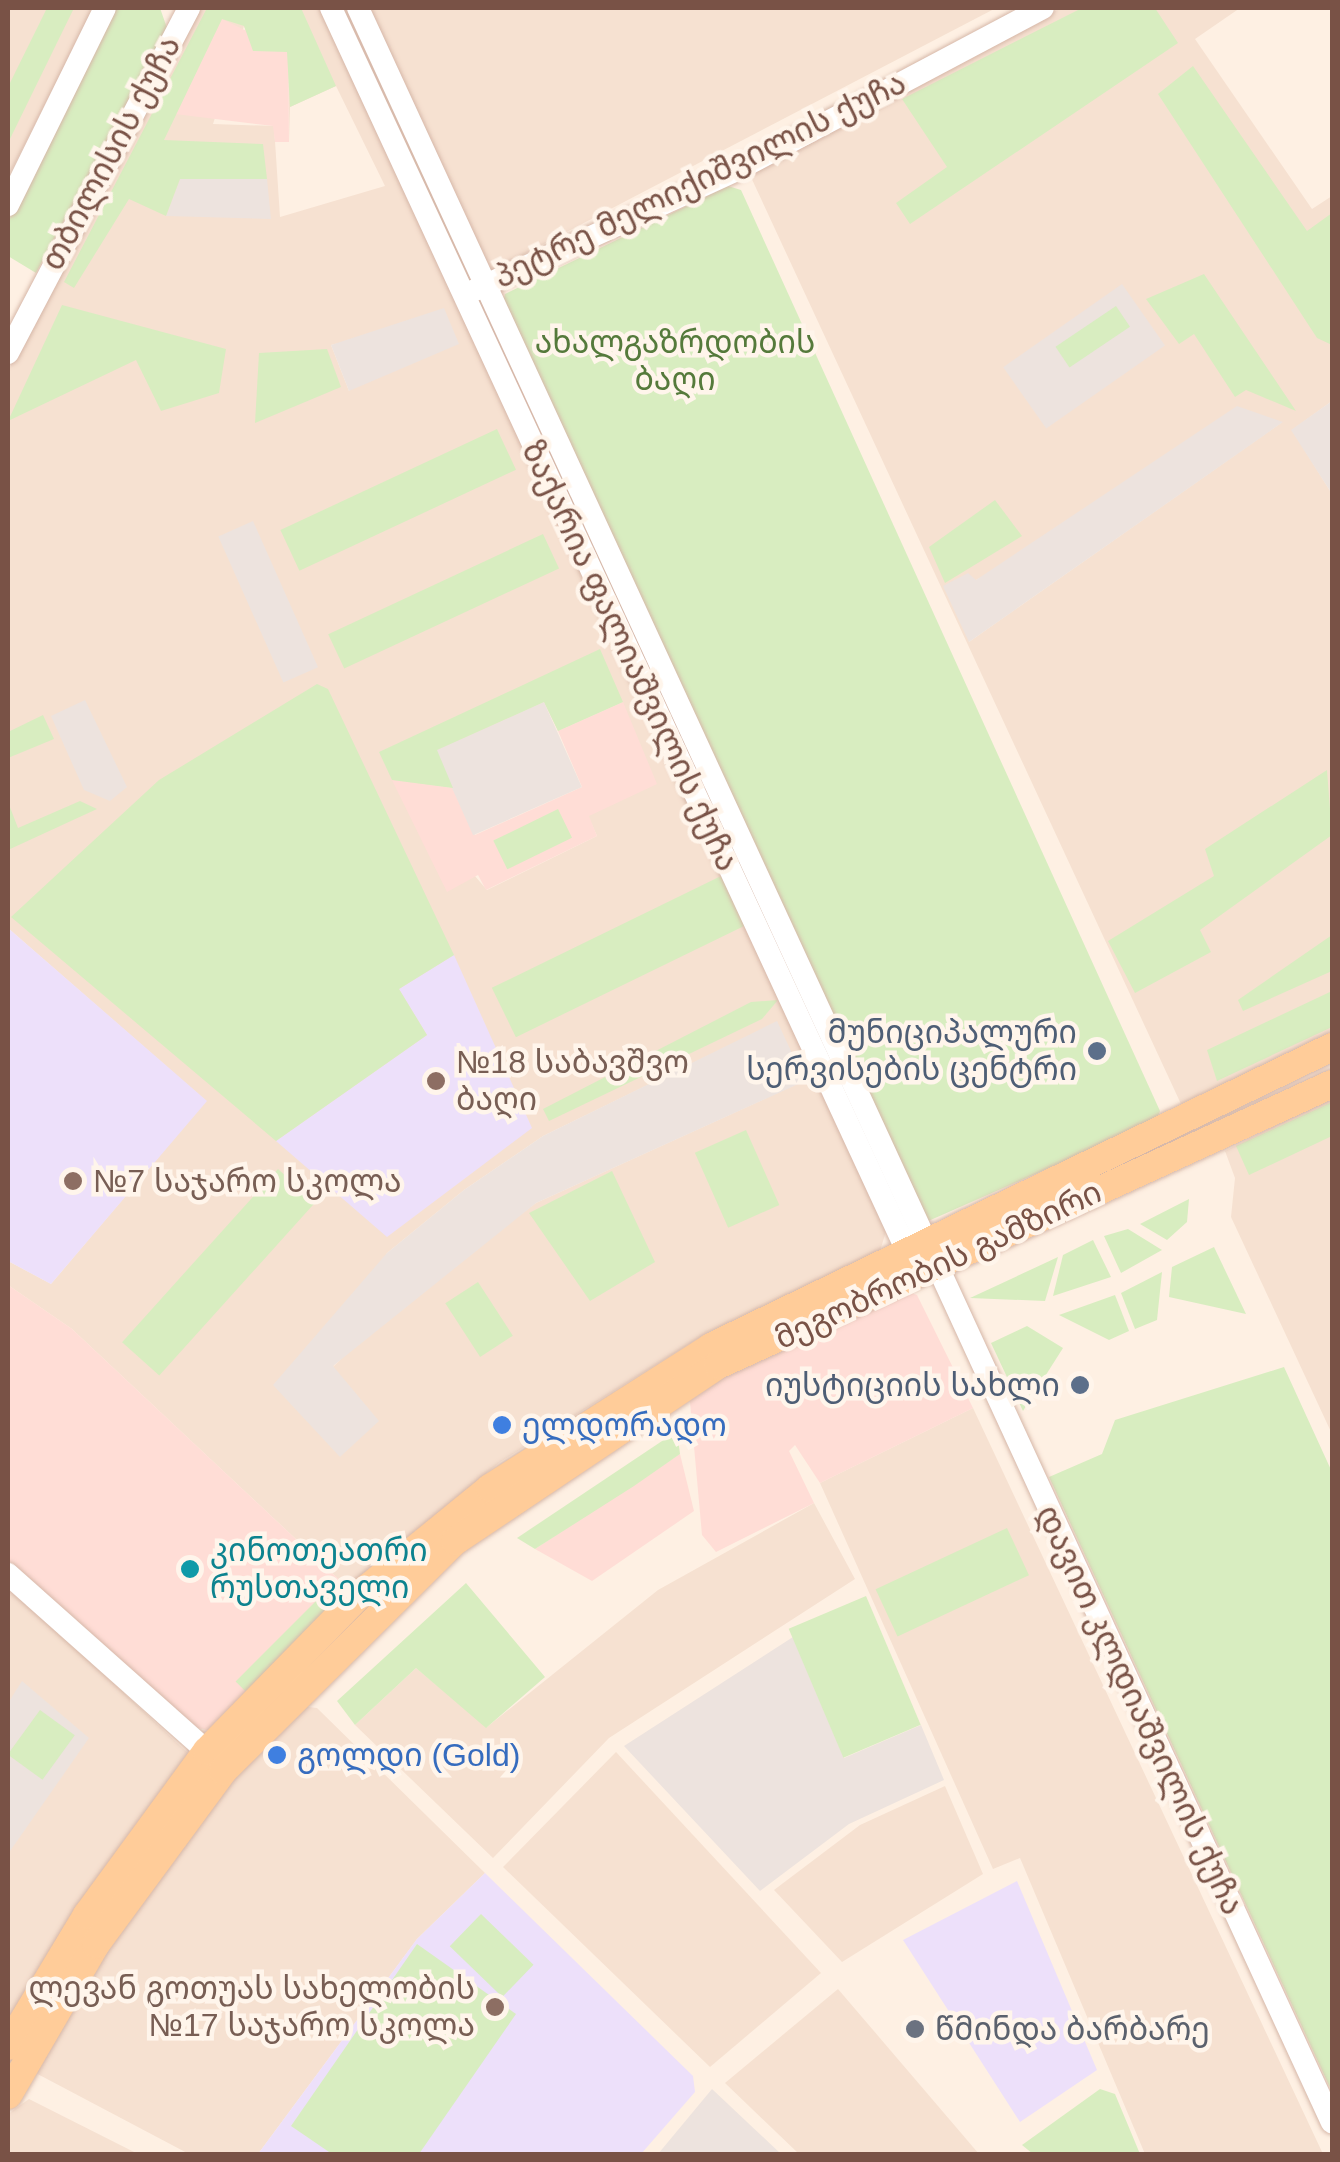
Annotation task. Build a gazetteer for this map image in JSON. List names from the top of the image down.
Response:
{
  "streets": {
    "main road": [
      "თბილისის ქუჩა",
      "პეტრე მელიქიშვილის ქუჩა",
      "ზაქარია ფალიაშვილის ქუჩა",
      "მეგობრობის გამზირი",
      "დავით კლდიაშვილის ქუჩა"
    ]
  },
  "crossings": [
    ["პეტრე მელიქიშვილის ქუჩა", "ზაქარია ფალიაშვილის ქუჩა"],
    ["ზაქარია ფალიაშვილის ქუჩა", "მეგობრობის გამზირი"],
    ["ზაქარია ფალიაშვილის ქუჩა", "დავით კლდიაშვილის ქუჩა"],
    ["მეგობრობის გამზირი", "დავით კლდიაშვილის ქუჩა"]
  ],
  "parks": ["ახალგაზრდობის ბაღი"],
  "places": [
    "მუნიციპალური სერვისების ცენტრი",
    "№18 საბავშვო ბაღი",
    "№7 საჯარო სკოლა",
    "იუსტიციის სახლი",
    "ელდორადო",
    "კინოთეათრი რუსთაველი",
    "გოლდი (Gold)",
    "ლევან გოთუას სახელობის №17 საჯარო სკოლა",
    "წმინდა ბარბარე"
  ]
}
